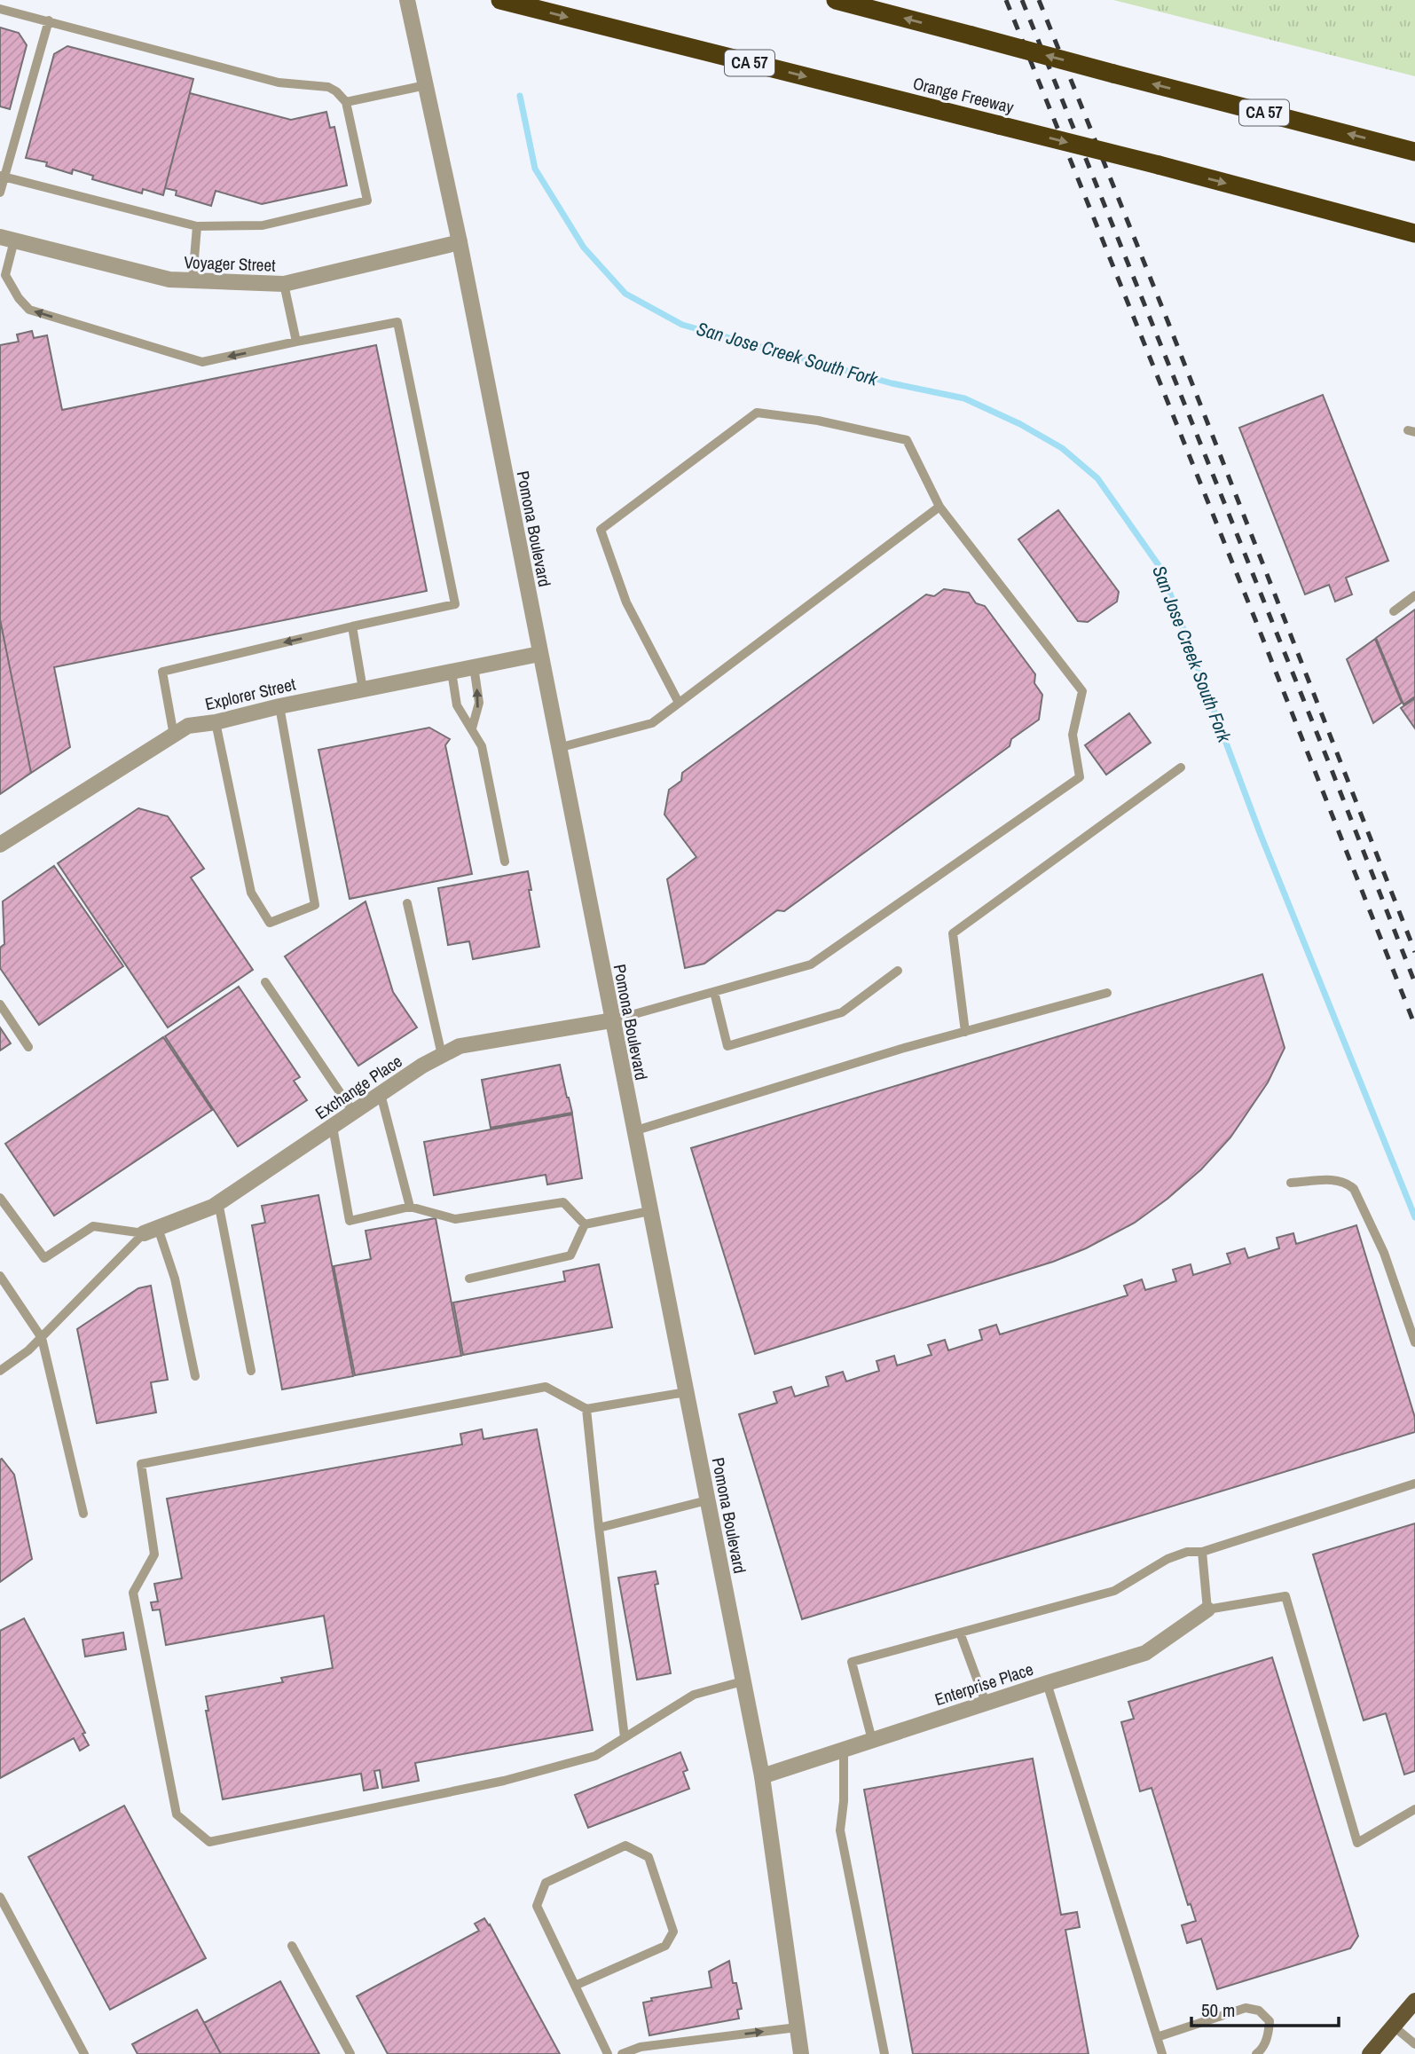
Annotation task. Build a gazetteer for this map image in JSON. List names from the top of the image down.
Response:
{
  "streets": {
    "highway": ["CA 57", "Orange Freeway"],
    "street": [
      "Voyager Street",
      "Pomona Boulevard",
      "Explorer Street",
      "Exchange Place",
      "Enterprise Place"
    ]
  },
  "crossings": [
    ["Voyager Street", "Pomona Boulevard"],
    ["Pomona Boulevard", "Explorer Street"],
    ["Pomona Boulevard", "Exchange Place"],
    ["Pomona Boulevard", "Enterprise Place"]
  ],
  "water": ["San Jose Creek South Fork"],
  "scale_bar": "50 m"
}
